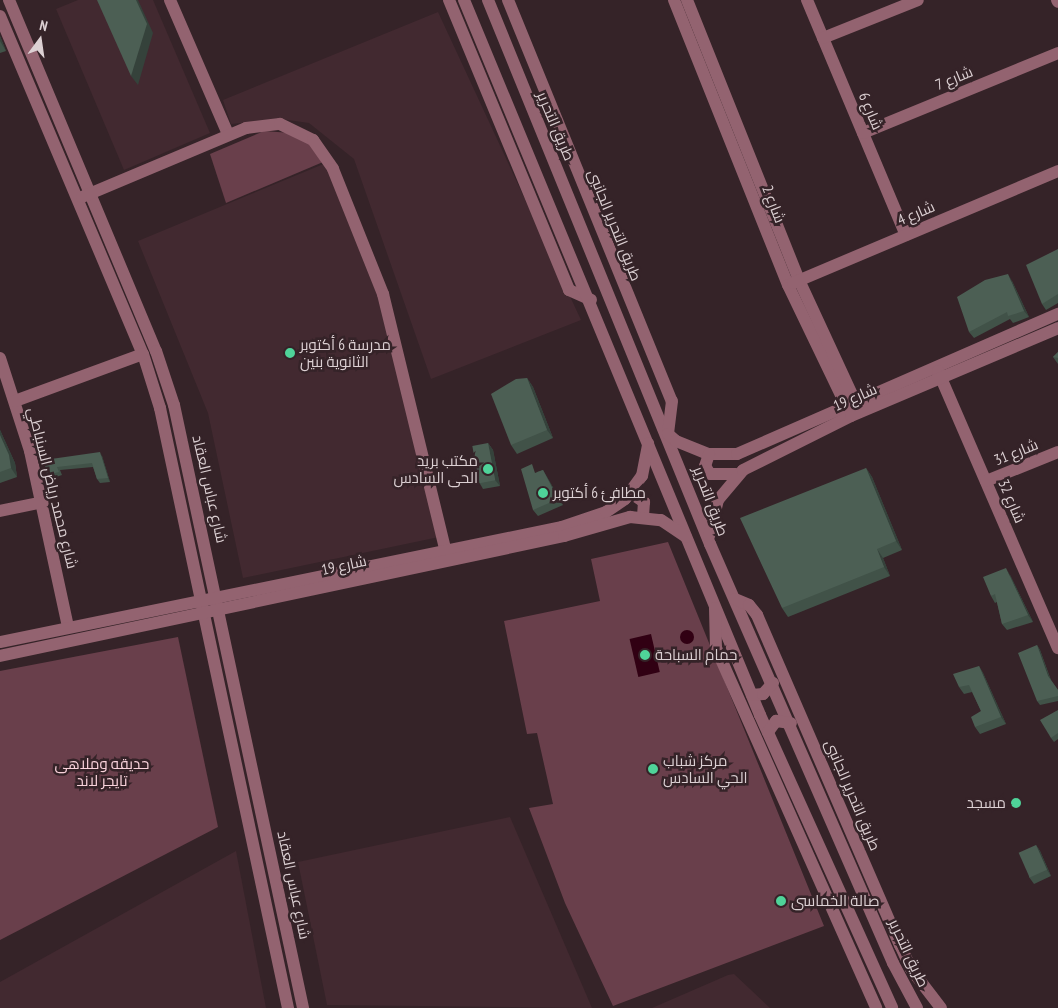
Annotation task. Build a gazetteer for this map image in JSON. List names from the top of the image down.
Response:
{
  "streets": {
    "street": [
      "شارع 7",
      "شارع 6",
      "طريق التحرير",
      "شارع 2",
      "شارع 4",
      "طريق التحرير الجانبى",
      "شارع 19",
      "شارع 31",
      "شارع محمد رياض السنباطي",
      "شارع عباس العقاد",
      "شارع 32"
    ]
  },
  "crossings": [
    ["شارع 7", "شارع 6"],
    ["شارع 6", "شارع 4"],
    ["طريق التحرير", "طريق التحرير الجانبى"],
    ["طريق التحرير", "شارع 19"],
    ["شارع 2", "شارع 4"],
    ["شارع 2", "شارع 19"],
    ["طريق التحرير الجانبى", "شارع 19"],
    ["شارع 19", "شارع محمد رياض السنباطي"],
    ["شارع 19", "شارع عباس العقاد"],
    ["شارع 19", "شارع 32"],
    ["شارع 31", "شارع 32"]
  ],
  "parks": ["حديقه وملاهى تايجر لاند"],
  "places": [
    "مدرسة 6 أكتوبر الثانوية بنين",
    "مكتب بريد الحى السادس",
    "مطافئ 6 أكتوبر",
    "حمام السباحة",
    "مركز شباب الحي السادس",
    "مسجد",
    "صالة الخماسى"
  ],
  "north": "top"
}
